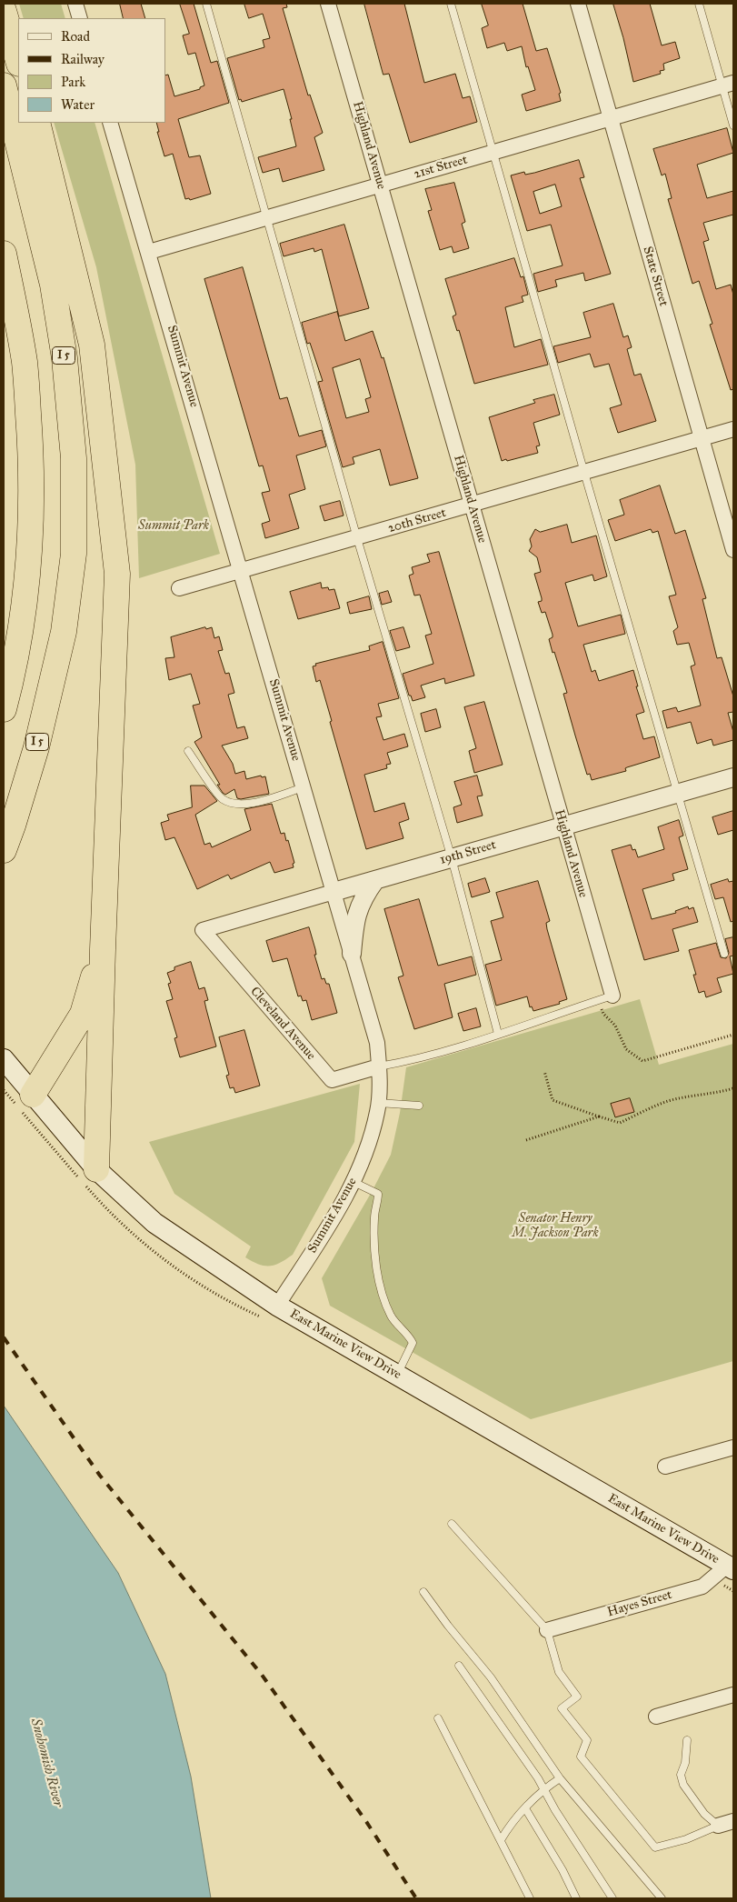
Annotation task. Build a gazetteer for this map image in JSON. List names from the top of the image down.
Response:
{
  "streets": {
    "highway": ["I 5"],
    "main road": ["East Marine View Drive"],
    "street": [
      "Highland Avenue",
      "21st Street",
      "State Street",
      "Summit Avenue",
      "20th Street",
      "19th Street",
      "Cleveland Avenue",
      "Hayes Street"
    ]
  },
  "crossings": [
    ["Highland Avenue", "21st Street"],
    ["Highland Avenue", "20th Street"],
    ["Highland Avenue", "19th Street"],
    ["21st Street", "State Street"],
    ["21st Street", "Summit Avenue"],
    ["State Street", "20th Street"],
    ["Summit Avenue", "20th Street"],
    ["Summit Avenue", "19th Street"],
    ["Summit Avenue", "Cleveland Avenue"],
    ["Summit Avenue", "East Marine View Drive"],
    ["19th Street", "Cleveland Avenue"],
    ["East Marine View Drive", "Hayes Street"]
  ],
  "water": ["Snohomish River"],
  "parks": ["Summit Park", "Senator Henry M. Jackson Park"],
  "legend": [
    "Road",
    "Railway",
    "Park",
    "Water"
  ]
}
